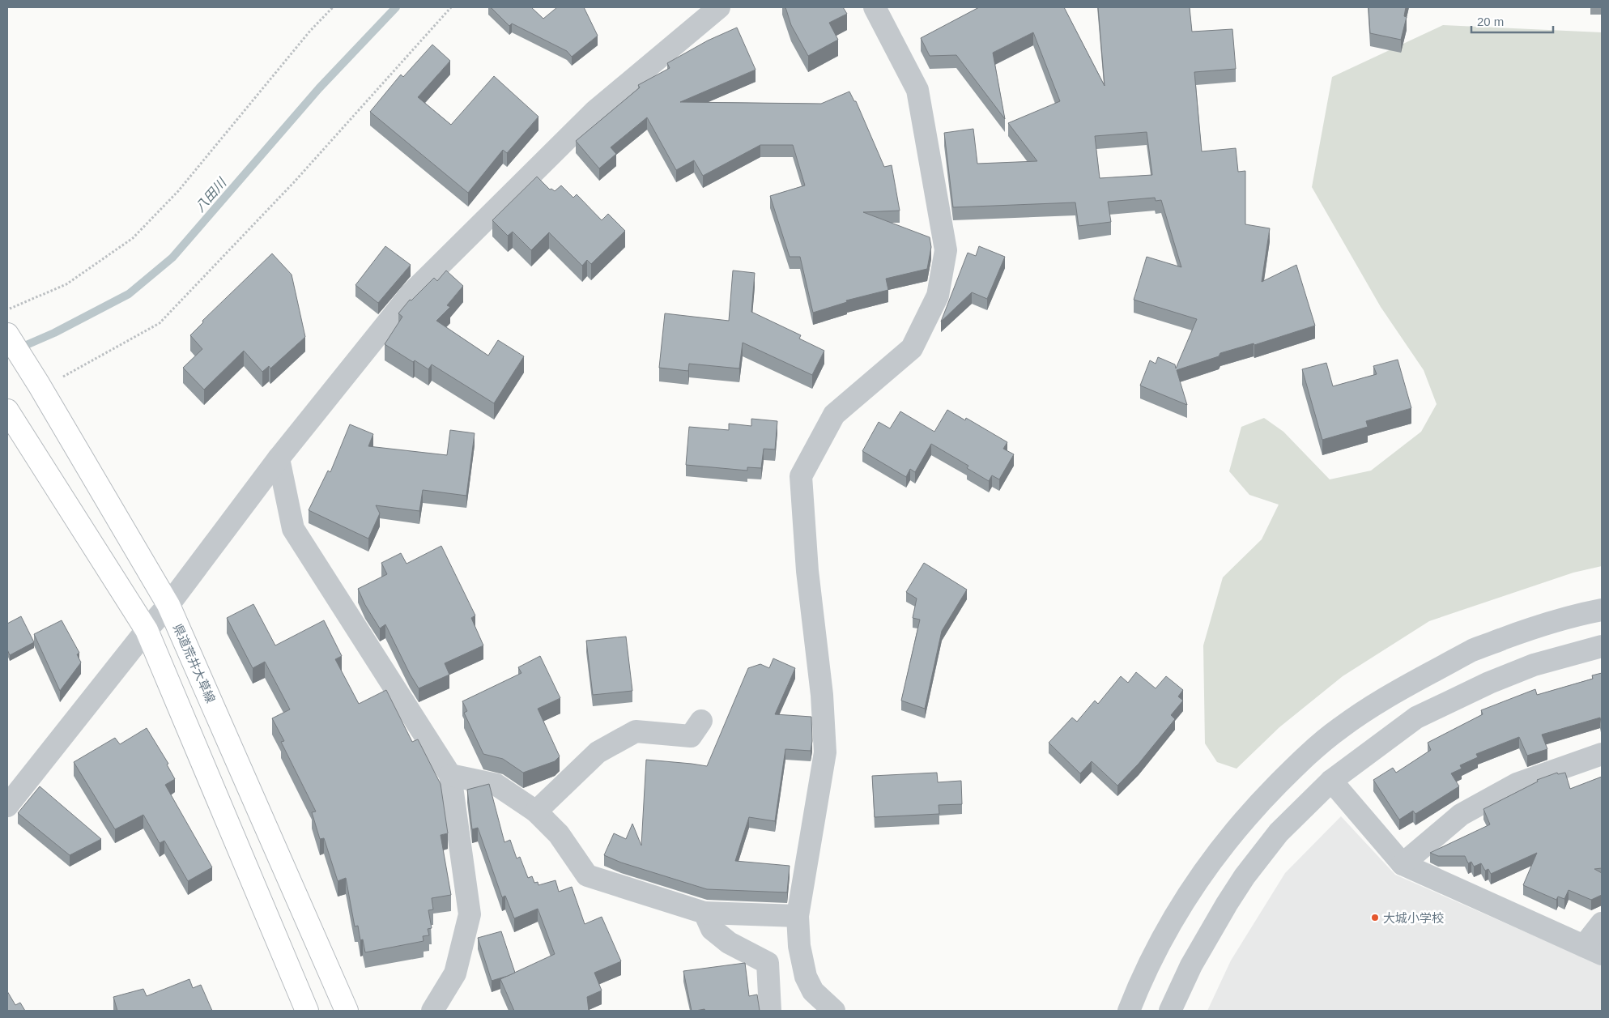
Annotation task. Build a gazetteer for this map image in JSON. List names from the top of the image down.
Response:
{
  "streets": {
    "main road": ["県道荒井大草線"]
  },
  "water": ["八田川"],
  "places": ["大城小学校"],
  "scale_bar": "20 m"
}
